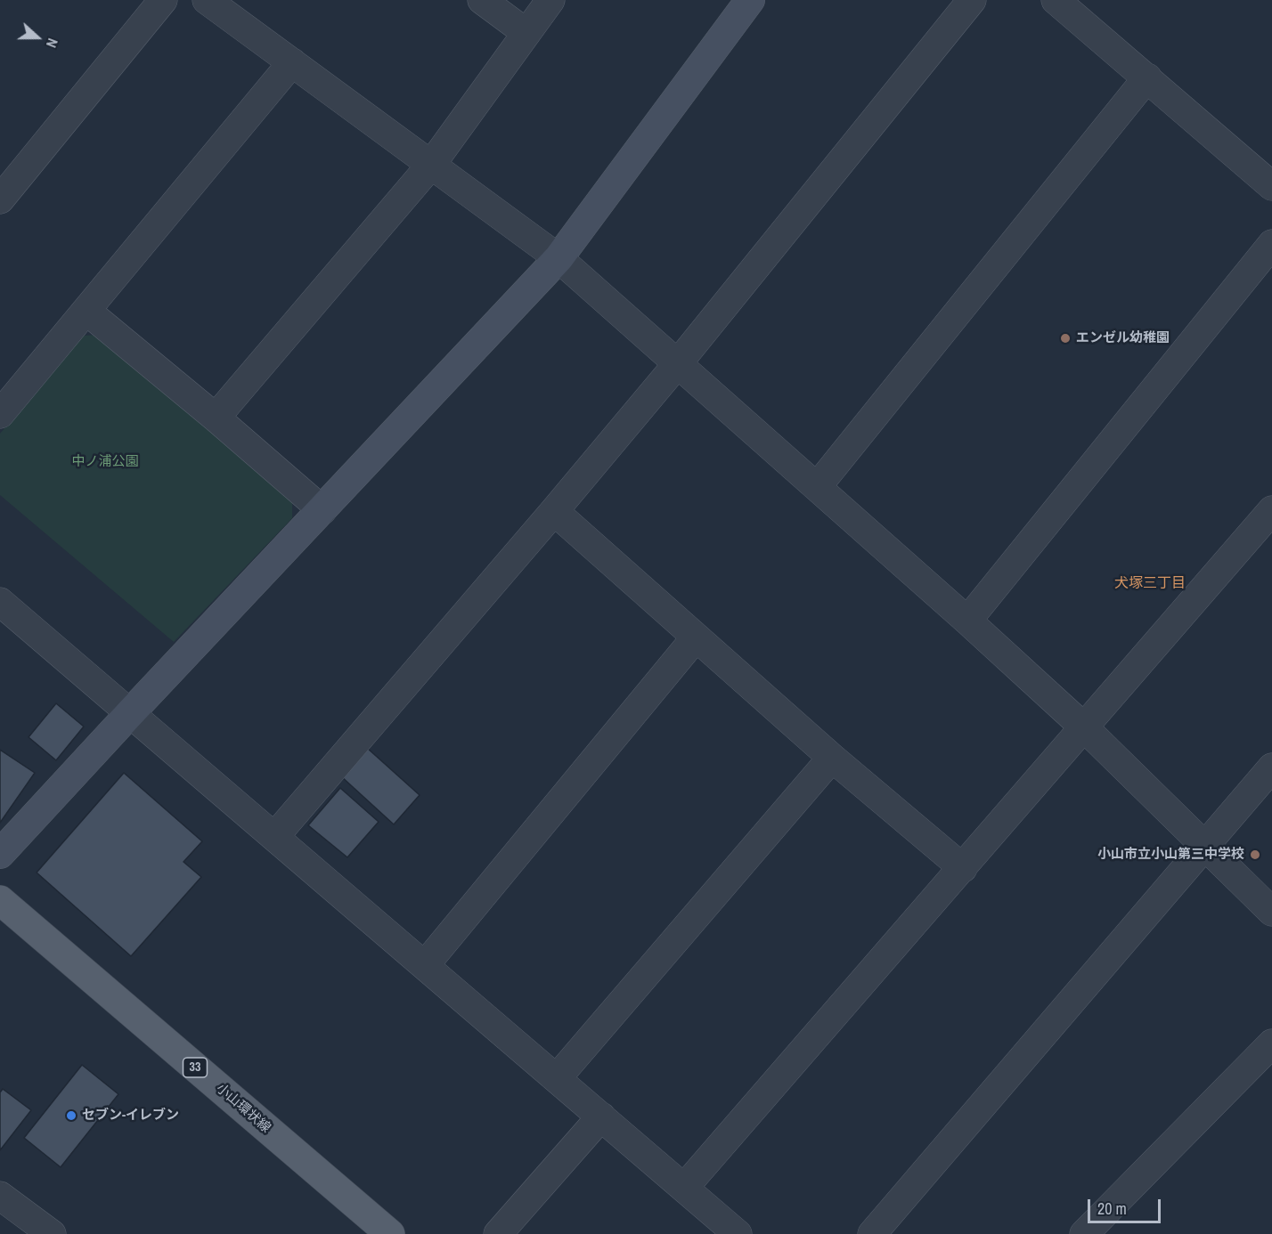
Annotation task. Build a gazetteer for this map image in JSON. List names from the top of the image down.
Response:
{
  "streets": {
    "main road": ["33", "小山環状線"]
  },
  "districts": ["犬塚三丁目"],
  "parks": ["中ノ浦公園"],
  "places": ["エンゼル幼稚園", "小山市立小山第三中学校", "セブン-イレブン"],
  "scale_bar": "20 m",
  "north": "right"
}
